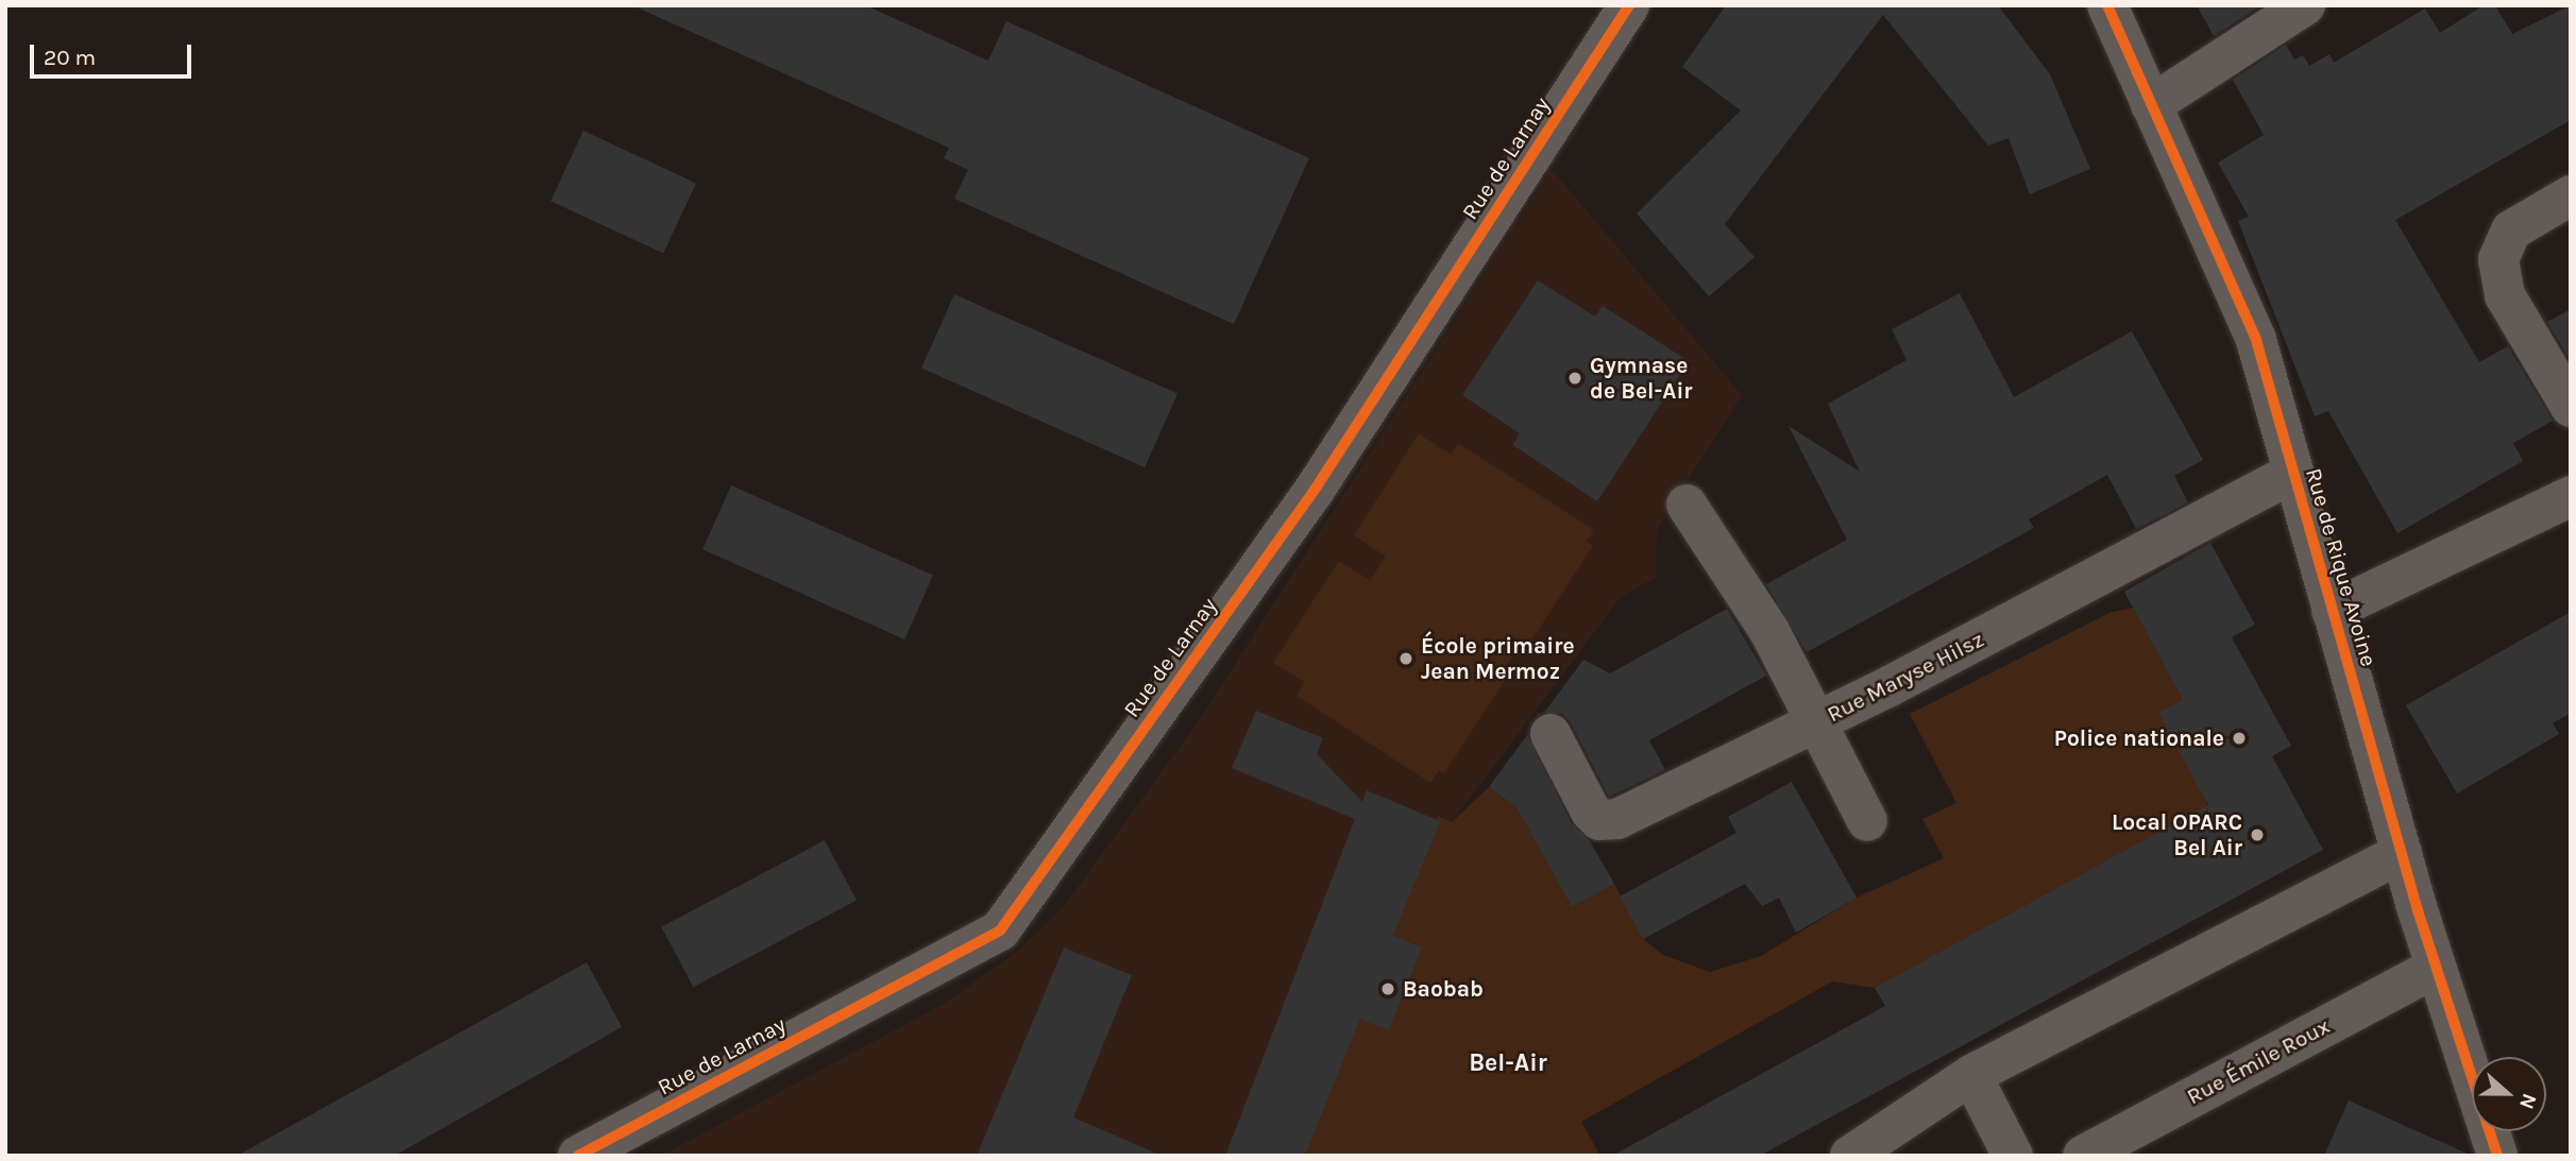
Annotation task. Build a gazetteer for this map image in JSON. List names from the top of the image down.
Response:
{
  "streets": {
    "street": [
      "Rue de Larnay",
      "Rue de Rique Avoine",
      "Rue Maryse Hilsz",
      "Rue Émile Roux"
    ]
  },
  "crossings": [
    ["Rue de Rique Avoine", "Rue Maryse Hilsz"],
    ["Rue de Rique Avoine", "Rue Émile Roux"]
  ],
  "districts": ["Bel-Air"],
  "places": [
    "Gymnase de Bel-Air",
    "École primaire Jean Mermoz",
    "Police nationale",
    "Local OPARC Bel Air",
    "Baobab"
  ],
  "scale_bar": "20 m",
  "north": "right"
}
